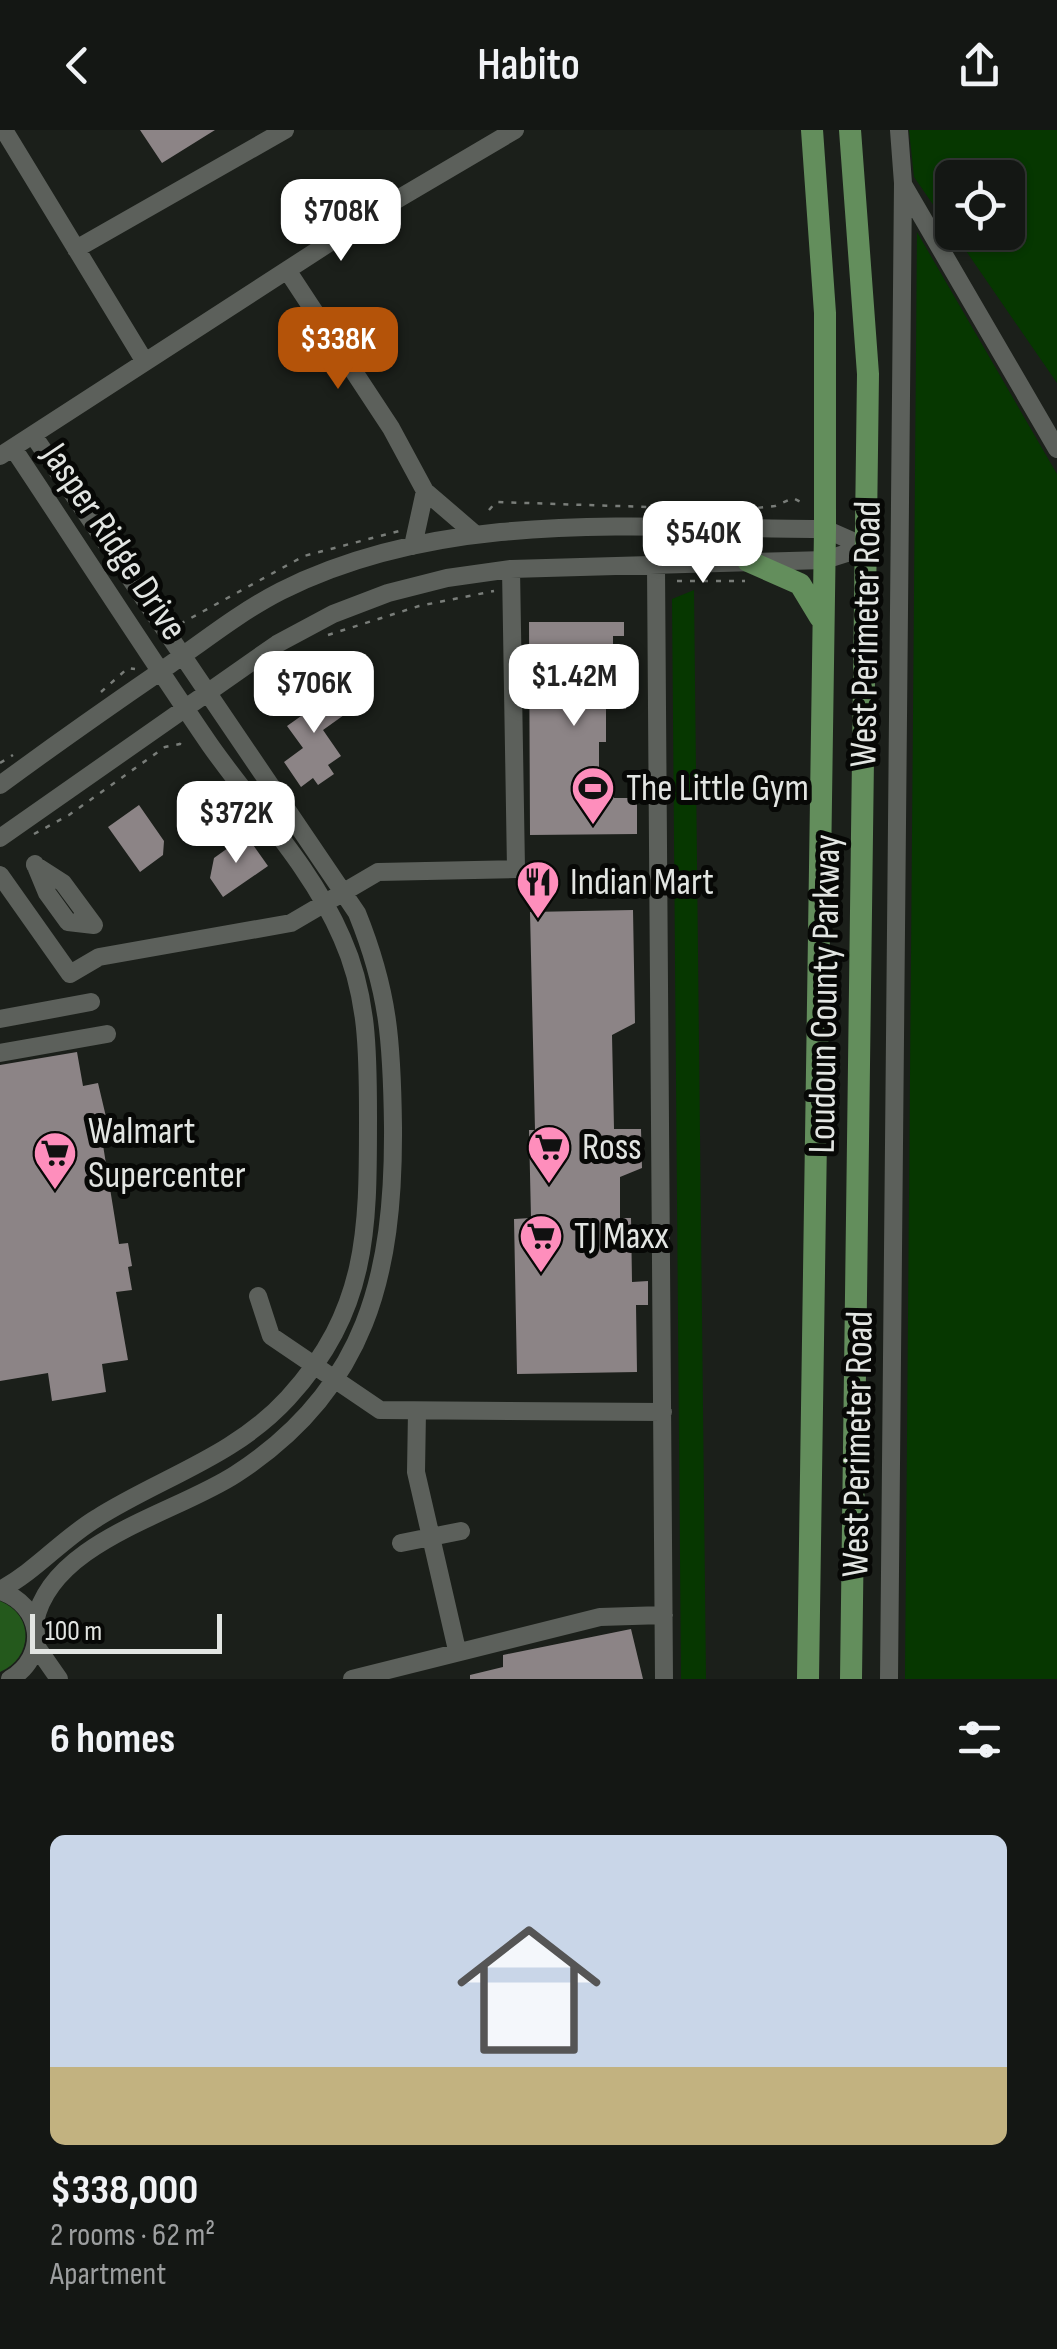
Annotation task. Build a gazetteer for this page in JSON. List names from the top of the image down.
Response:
{
  "streets": {
    "main road": ["Loudoun County Parkway"],
    "street": ["Jasper Ridge Drive", "West Perimeter Road"]
  },
  "places": {
    "sports": ["The Little Gym"],
    "restaurant": ["Indian Mart"],
    "supermarket": ["Ross", "Walmart Supercenter", "TJ Maxx"]
  },
  "scale_bar": "100 m",
  "page": {
    "header": "Habito",
    "price": [
      "$708K",
      "$338K",
      "$540K",
      "$1.42M",
      "$706K",
      "$372K"
    ],
    "scale": "100 m",
    "heading": "6 homes",
    "list": [
      {
        "name": "$338,000",
        "note": "2 rooms · 62 m² · Apartment"
      }
    ]
  }
}
